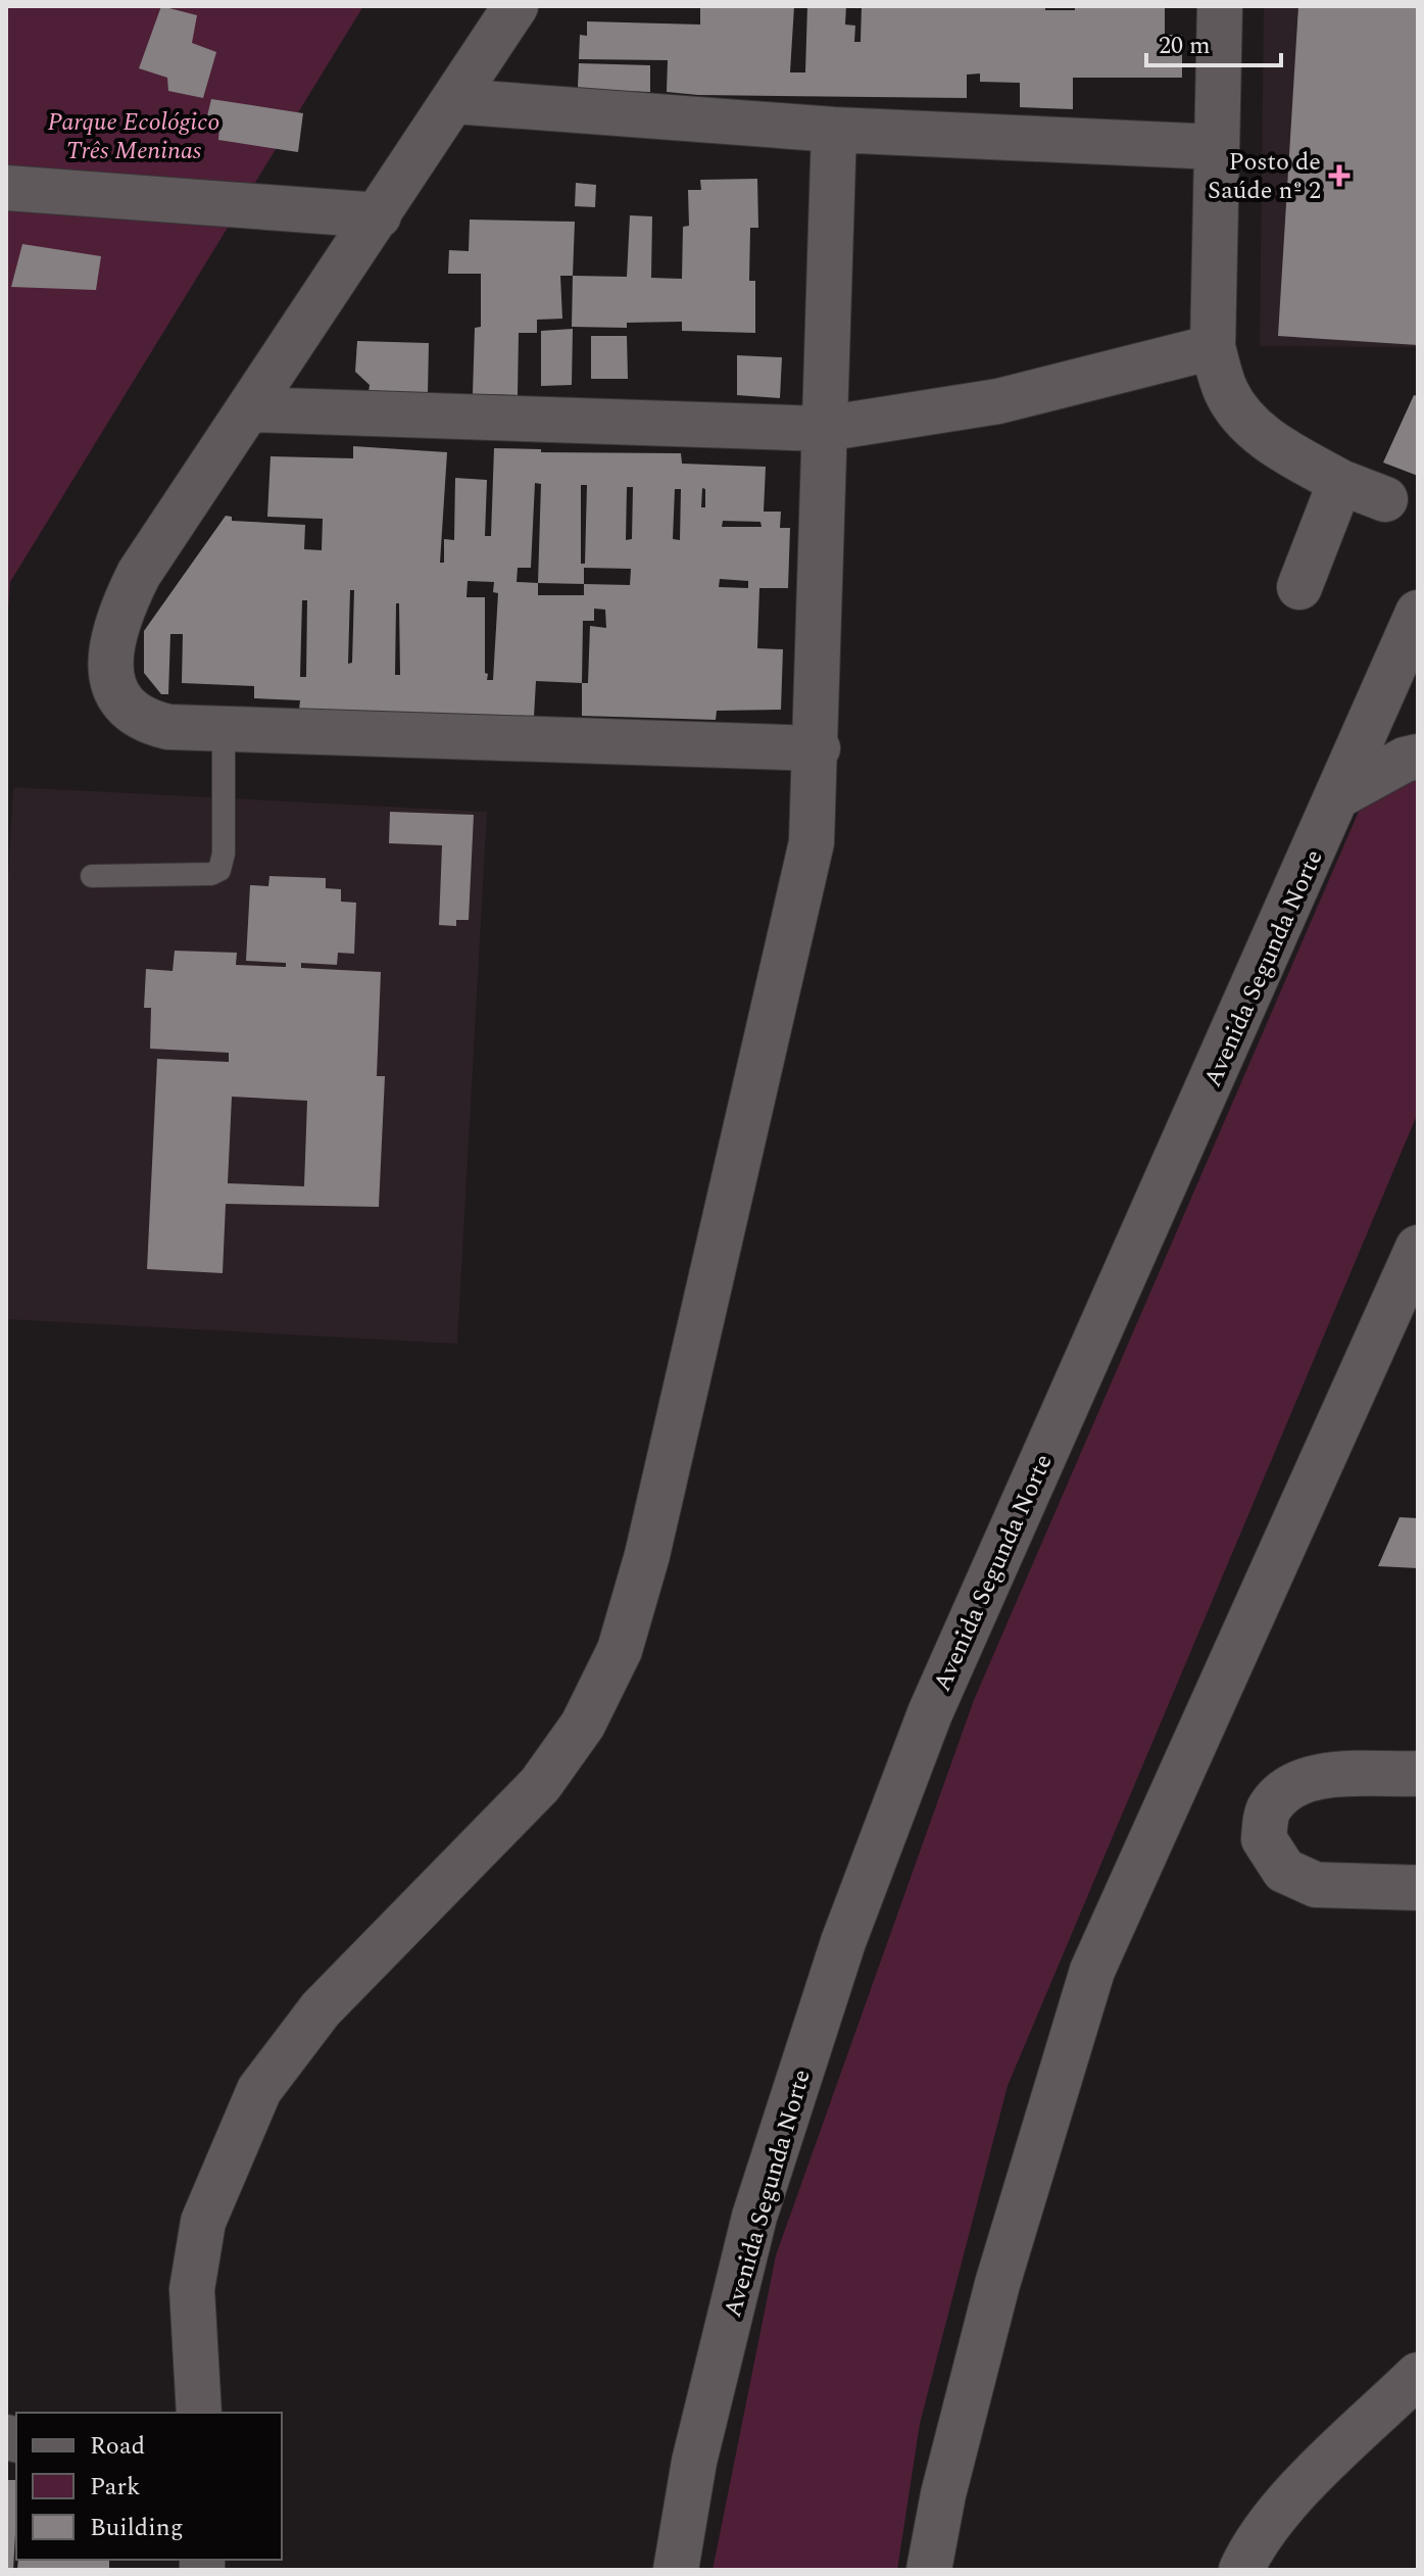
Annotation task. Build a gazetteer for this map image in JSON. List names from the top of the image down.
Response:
{
  "streets": {
    "street": ["Avenida Segunda Norte"]
  },
  "parks": ["Parque Ecológico Três Meninas"],
  "places": {
    "health": ["Posto de Saúde nº 2"]
  },
  "legend": ["Road", "Park", "Building"],
  "scale_bar": "20 m"
}
